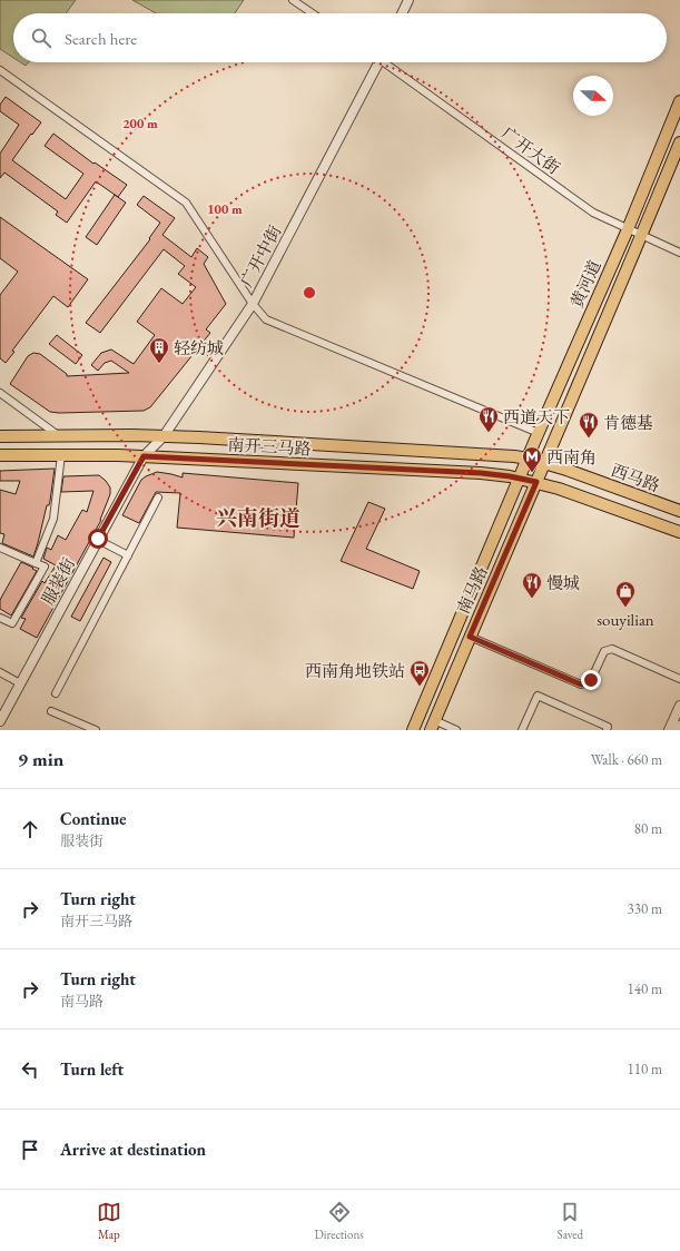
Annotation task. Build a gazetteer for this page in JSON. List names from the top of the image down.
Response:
{
  "streets": {
    "main road": [
      "黄河道",
      "南开三马路",
      "西马路",
      "南马路"
    ],
    "street": ["广开大街", "广开中街", "服装街"]
  },
  "crossings": [
    ["广开大街", "黄河道"],
    ["广开中街", "南开三马路"],
    ["广开中街", "服装街"],
    ["黄河道", "南开三马路"],
    ["黄河道", "西马路"],
    ["黄河道", "南马路"],
    ["南开三马路", "西马路"],
    ["南开三马路", "服装街"],
    ["南开三马路", "南马路"],
    ["西马路", "南马路"]
  ],
  "districts": ["兴南街道"],
  "places": {
    "building": ["轻纺城"],
    "restaurant": ["西道天下", "肯德基", "慢城"],
    "metro station": ["西南角"],
    "shop": ["souyilian"],
    "bus stop": ["西南角地铁站"]
  },
  "north": "right",
  "page": {
    "search": "Search here",
    "heading": ["9 min", "Walk · 660 m"],
    "list": [
      ["Continue", "服装街", "80 m"],
      ["Turn right", "南开三马路", "330 m"],
      ["Turn right", "南马路", "140 m"],
      ["Turn left", "110 m"],
      "Arrive at destination"
    ],
    "nav": ["Map", "Directions", "Saved"]
  },
  "rings": ["200 m", "100 m"]
}
